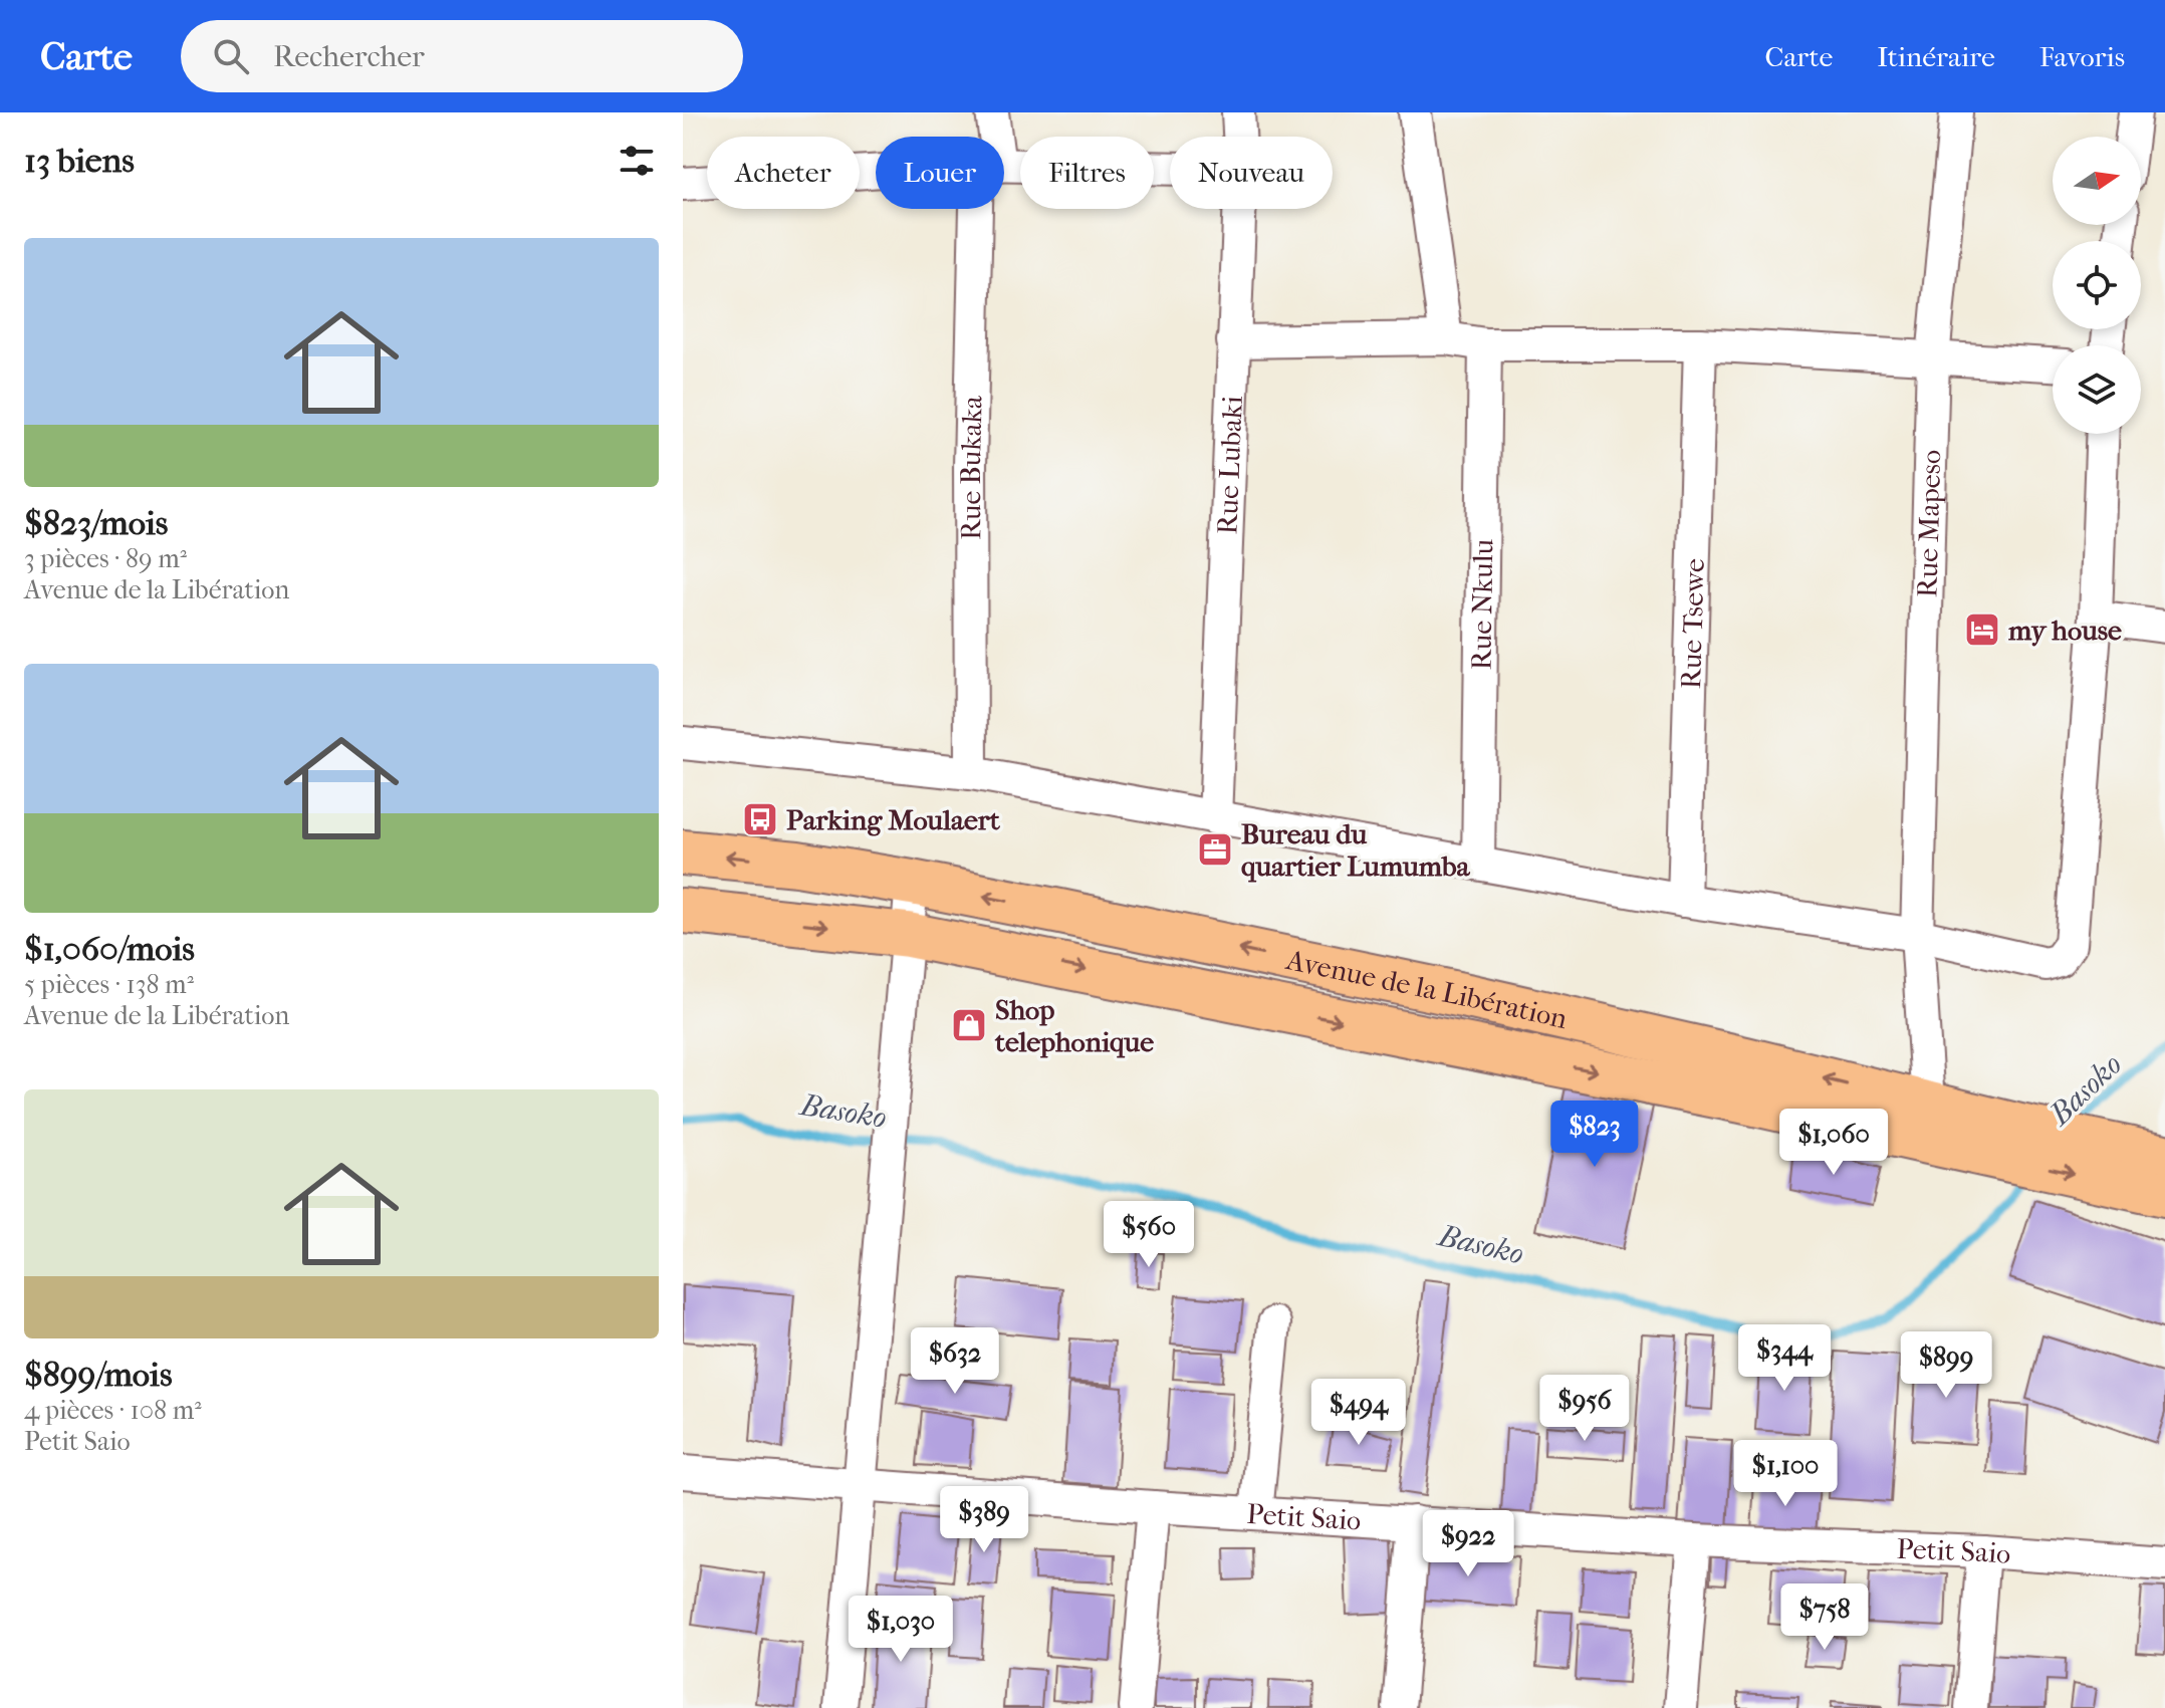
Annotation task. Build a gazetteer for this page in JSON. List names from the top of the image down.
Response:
{
  "streets": {
    "highway": ["Avenue de la Libération"],
    "street": [
      "Rue Lubaki",
      "Rue Bukaka",
      "Rue Mapeso",
      "Rue Nkulu",
      "Rue Tsewe",
      "Petit Saio"
    ]
  },
  "crossings": [
    ["Rue Mapeso", "Avenue de la Libération"]
  ],
  "water": ["Basoko"],
  "places": {
    "hotel": ["my house"],
    "bus stop": ["Parking Moulaert"],
    "office": ["Bureau du quartier Lumumba"],
    "shop": ["Shop telephonique"]
  },
  "north": "right",
  "page": {
    "header": "Carte",
    "search": "Rechercher",
    "nav": ["Carte", "Itinéraire", "Favoris"],
    "heading": "13 biens",
    "chip": [
      "Acheter",
      "Louer",
      "Filtres",
      "Nouveau"
    ],
    "list": [
      {
        "name": "$823/mois",
        "note": "3 pièces · 89 m² · Avenue de la Libération"
      },
      {
        "name": "$1,060/mois",
        "note": "5 pièces · 138 m² · Avenue de la Libération"
      },
      {
        "name": "$899/mois",
        "note": "4 pièces · 108 m² · Petit Saio"
      }
    ],
    "price": [
      "$823",
      "$1,060",
      "$560",
      "$344",
      "$632",
      "$899",
      "$956",
      "$494",
      "$1,100",
      "$389",
      "$922",
      "$758",
      "$1,030"
    ]
  }
}
